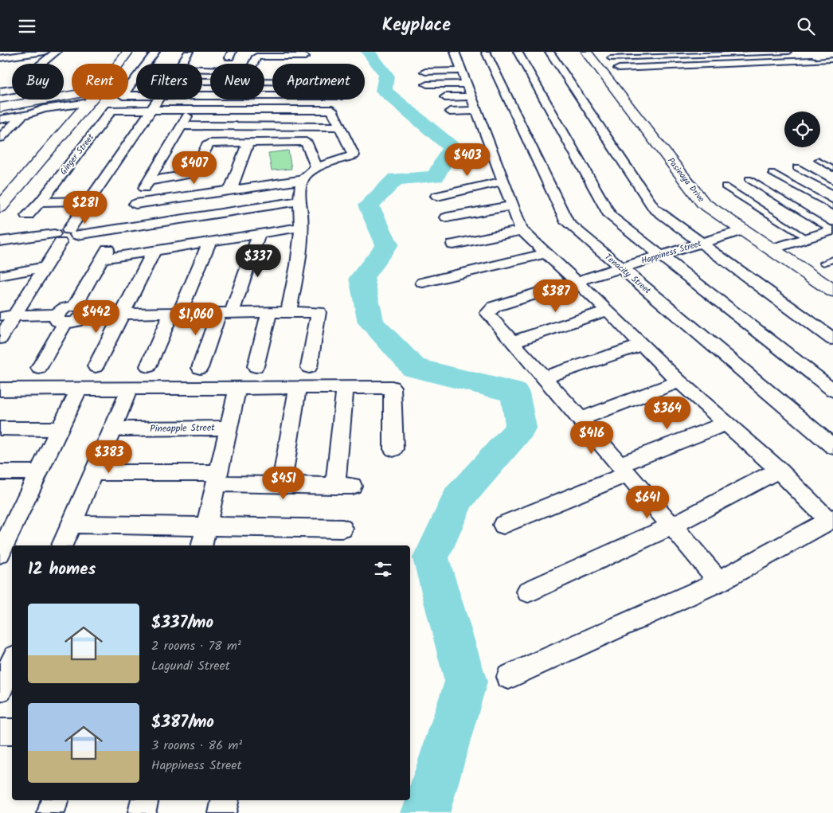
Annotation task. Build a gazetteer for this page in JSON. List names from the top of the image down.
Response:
{
  "streets": {
    "street": [
      "Ginger Street",
      "Pasinaya Drive",
      "Happiness Street",
      "Tenacity Street",
      "Pineapple Street"
    ]
  },
  "crossings": [
    ["Pasinaya Drive", "Happiness Street"],
    ["Happiness Street", "Tenacity Street"]
  ],
  "page": {
    "header": "Keyplace",
    "chip": [
      "Buy",
      "Rent",
      "Filters",
      "New",
      "Apartment"
    ],
    "price": [
      "$403",
      "$407",
      "$281",
      "$337",
      "$387",
      "$442",
      "$1,060",
      "$364",
      "$416",
      "$383",
      "$451",
      "$641"
    ],
    "heading": "12 homes",
    "list": [
      {
        "name": "$337/mo",
        "note": "2 rooms · 78 m² · Lagundi Street"
      },
      {
        "name": "$387/mo",
        "note": "3 rooms · 86 m² · Happiness Street"
      }
    ]
  }
}
